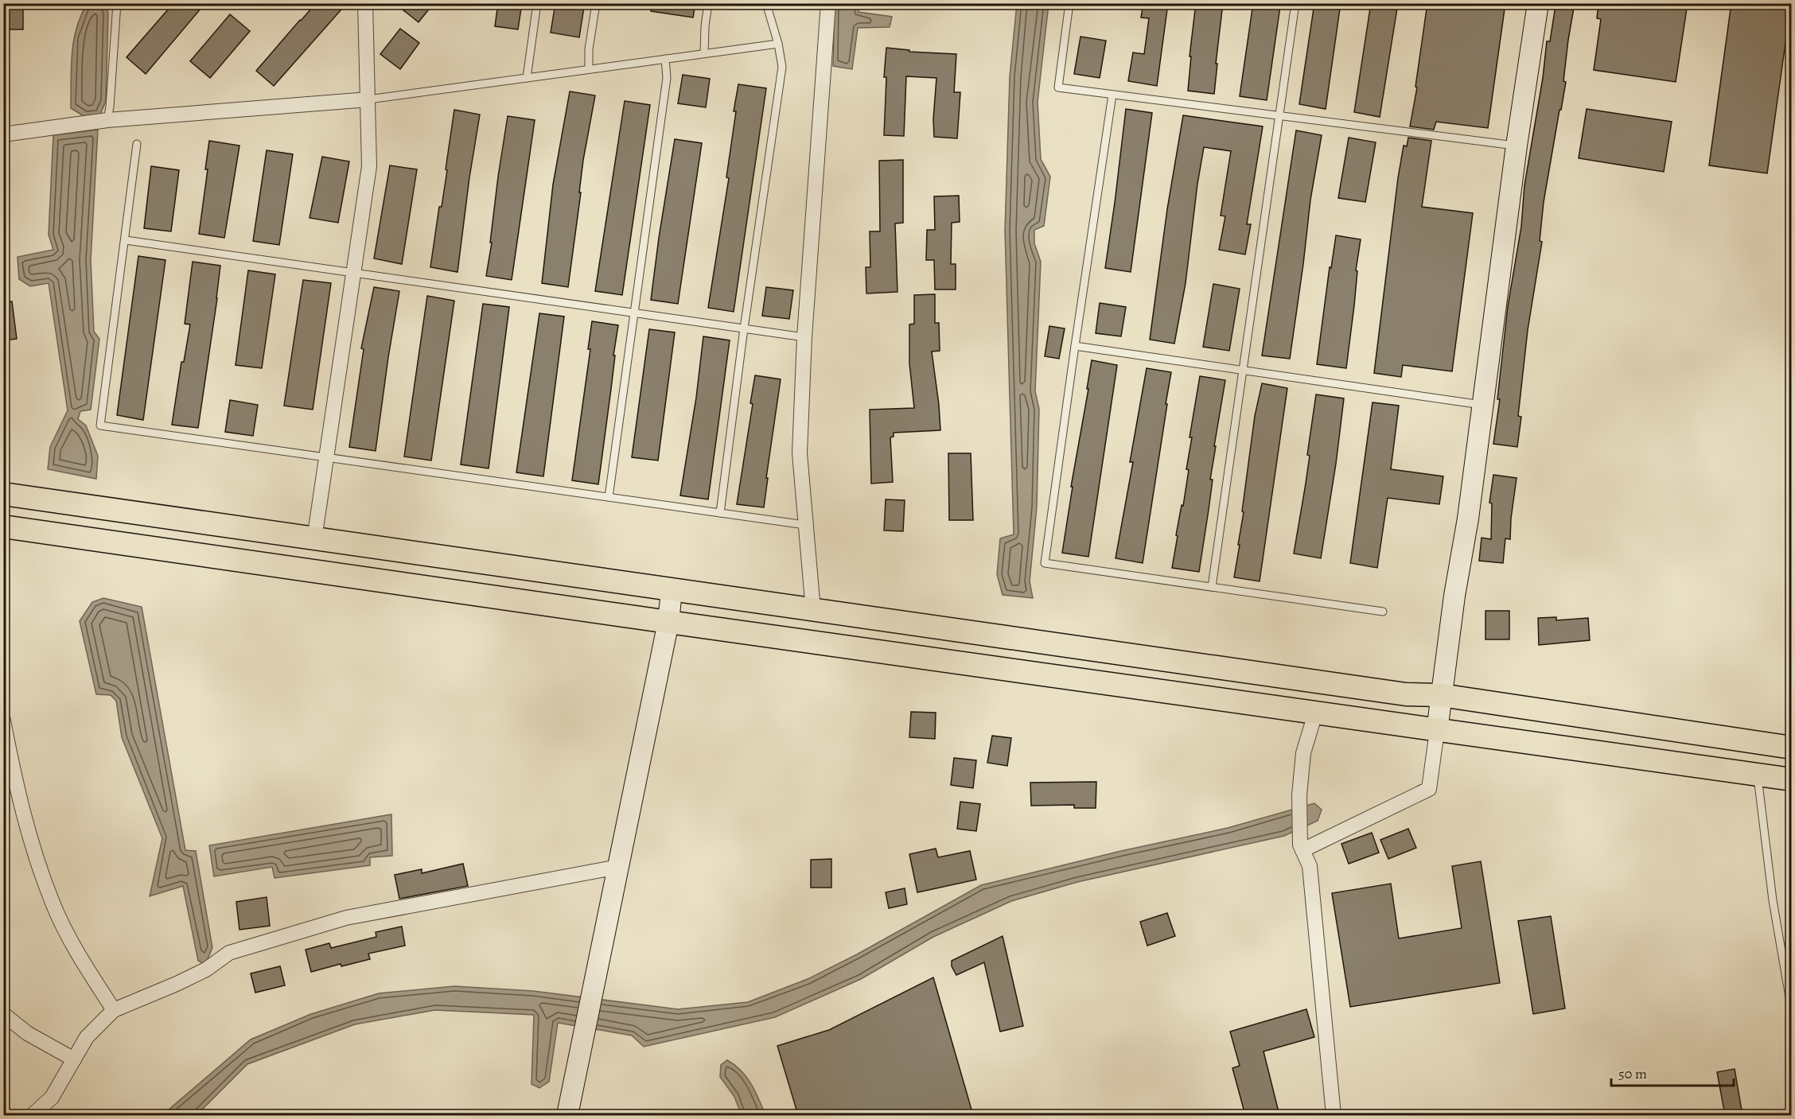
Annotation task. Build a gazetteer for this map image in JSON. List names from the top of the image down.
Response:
{
  "scale_bar": "50 m"
}
